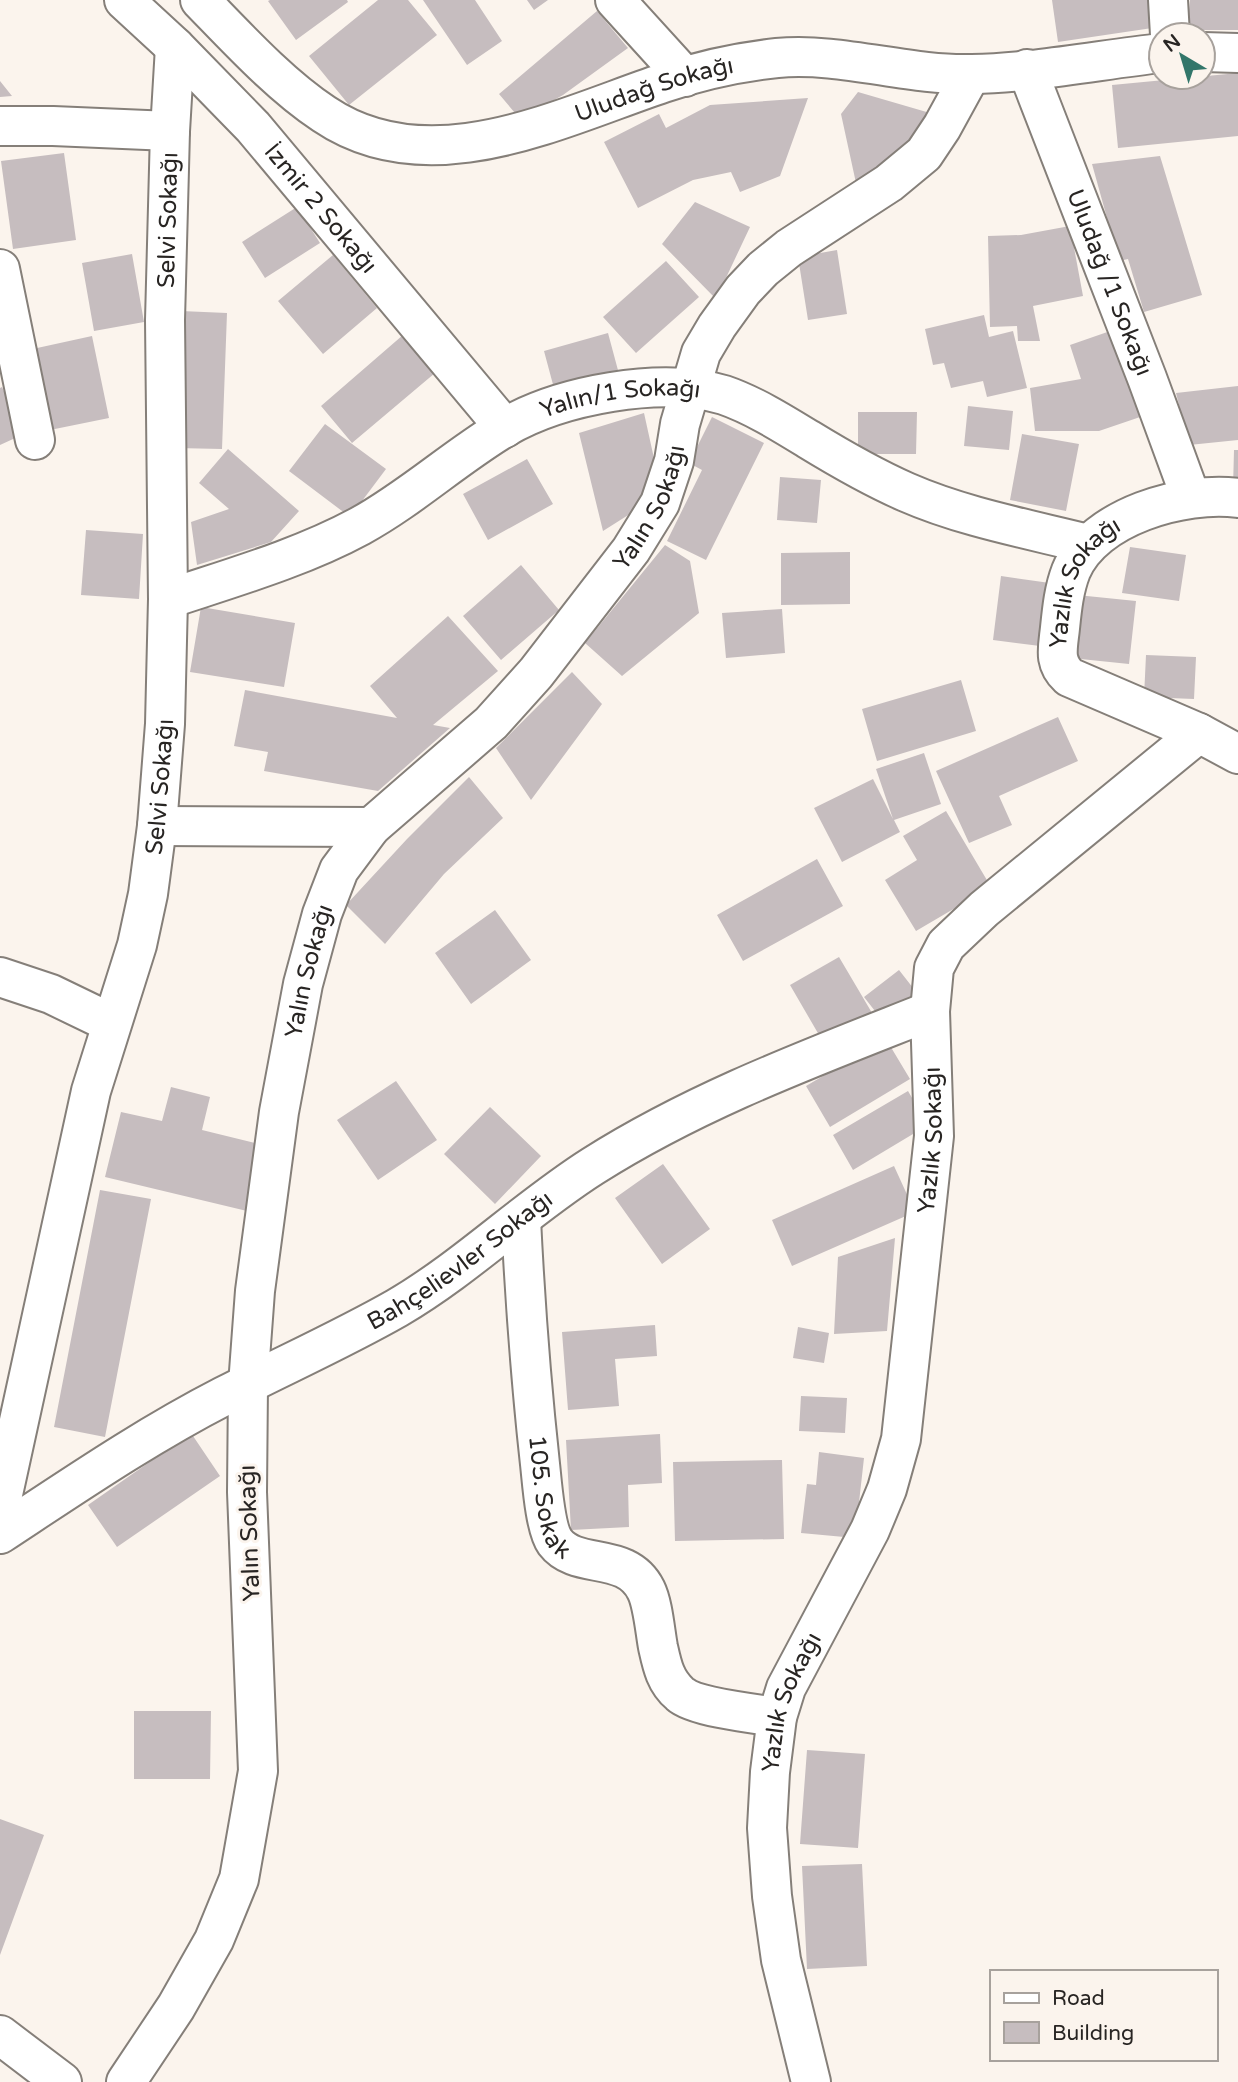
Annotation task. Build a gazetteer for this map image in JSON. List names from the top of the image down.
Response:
{
  "streets": {
    "street": [
      "Uludağ Sokağı",
      "İzmir 2 Sokağı",
      "Selvi Sokağı",
      "Uludağ /1 Sokağı",
      "Yalın/1 Sokağı",
      "Yalın Sokağı",
      "Yazlık Sokağı",
      "Bahçelievler Sokağı",
      "105. Sokak"
    ]
  },
  "crossings": [
    ["Uludağ Sokağı", "Uludağ /1 Sokağı"],
    ["Uludağ Sokağı", "Yalın Sokağı"],
    ["İzmir 2 Sokağı", "Selvi Sokağı"],
    ["İzmir 2 Sokağı", "Yalın/1 Sokağı"],
    ["Selvi Sokağı", "Yalın/1 Sokağı"],
    ["Uludağ /1 Sokağı", "Yazlık Sokağı"],
    ["Yalın/1 Sokağı", "Yalın Sokağı"],
    ["Yalın/1 Sokağı", "Yazlık Sokağı"],
    ["Yalın Sokağı", "Bahçelievler Sokağı"],
    ["Yazlık Sokağı", "Bahçelievler Sokağı"],
    ["Yazlık Sokağı", "105. Sokak"],
    ["Bahçelievler Sokağı", "105. Sokak"]
  ],
  "legend": ["Road", "Building"],
  "north": "top left"
}
